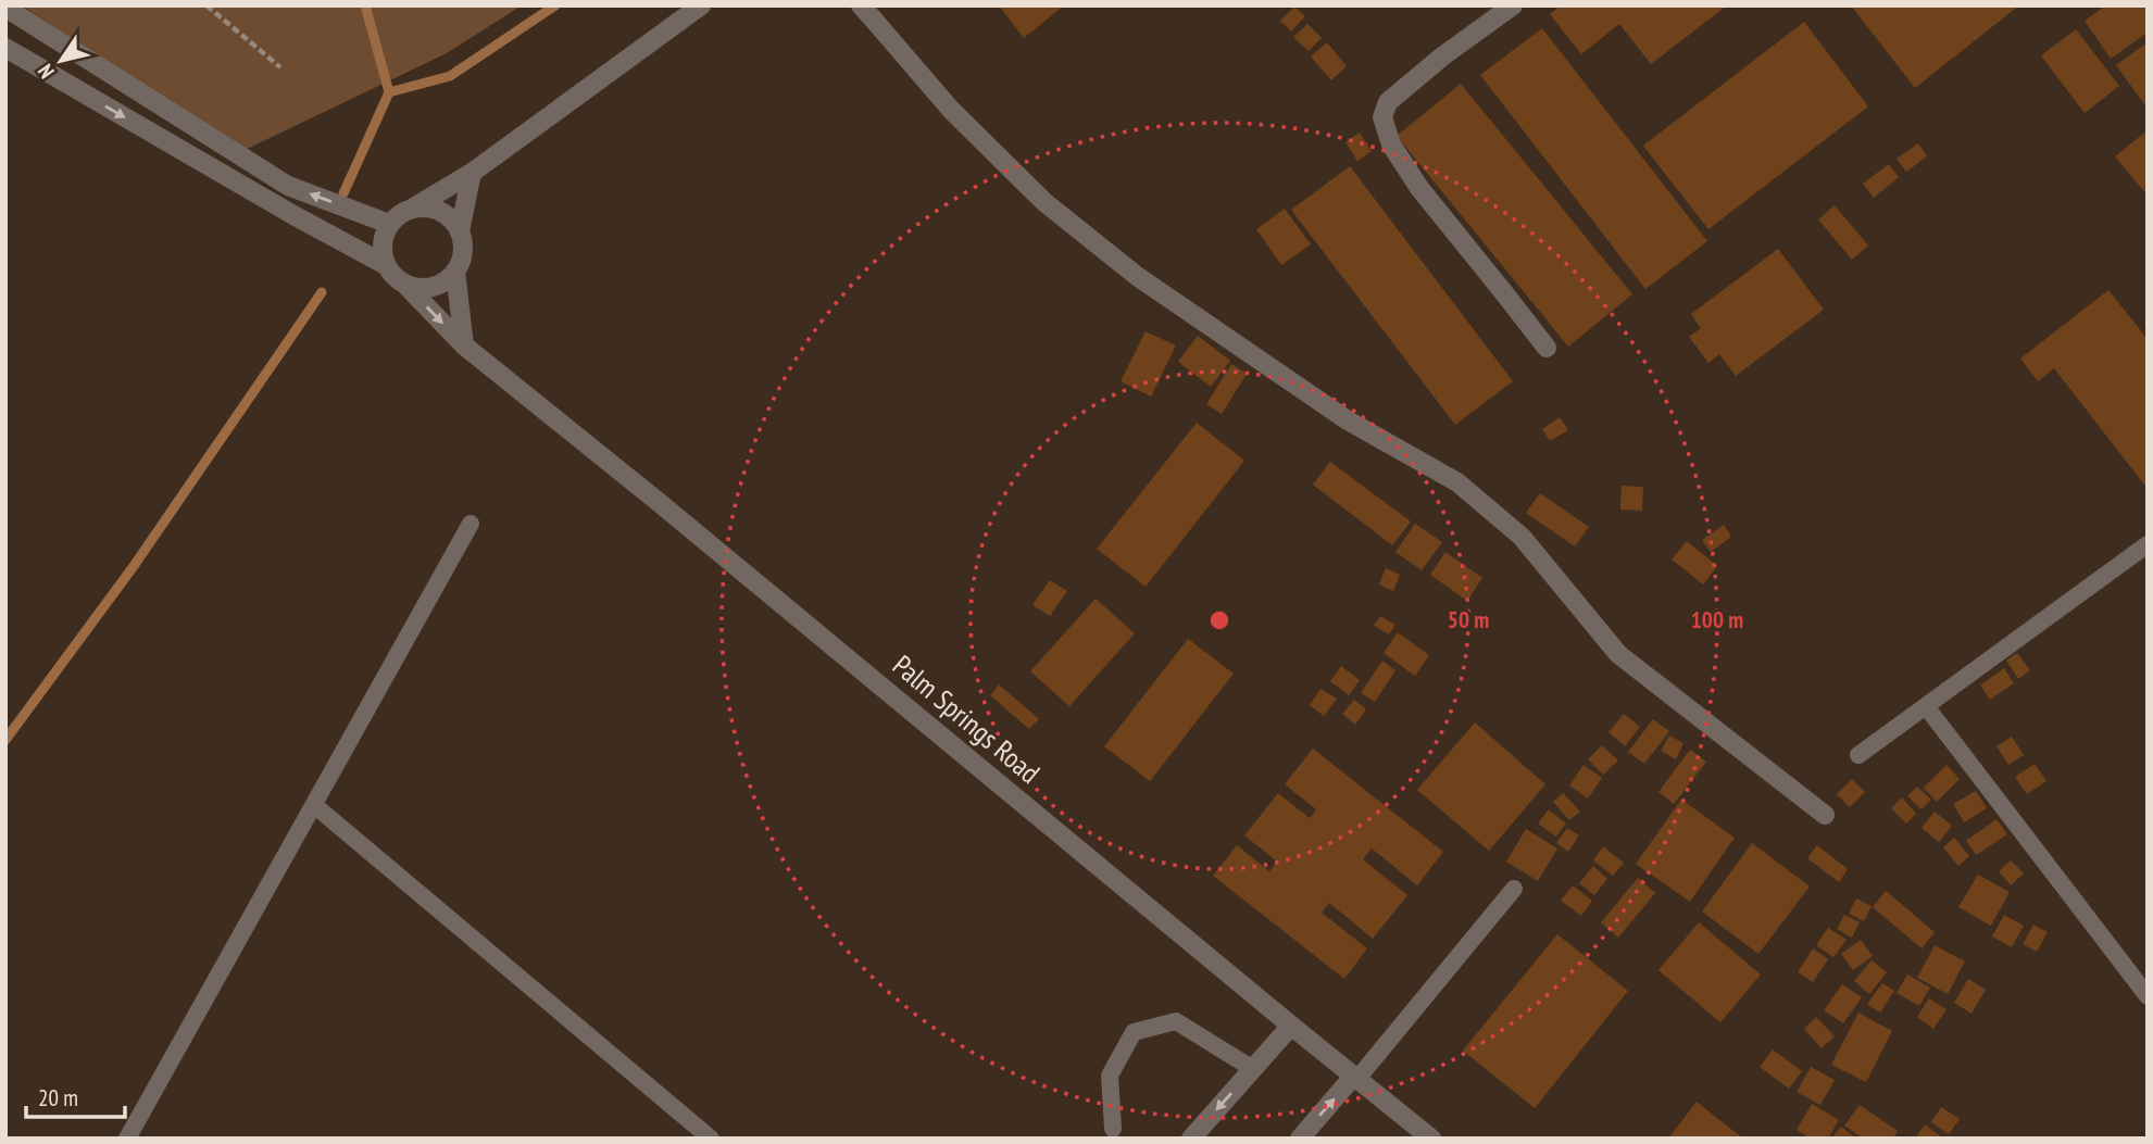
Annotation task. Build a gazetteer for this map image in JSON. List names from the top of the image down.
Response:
{
  "streets": {
    "street": ["Palm Springs Road"]
  },
  "scale_bar": "20 m",
  "north": "bottom left",
  "rings": ["50 m", "100 m"]
}
